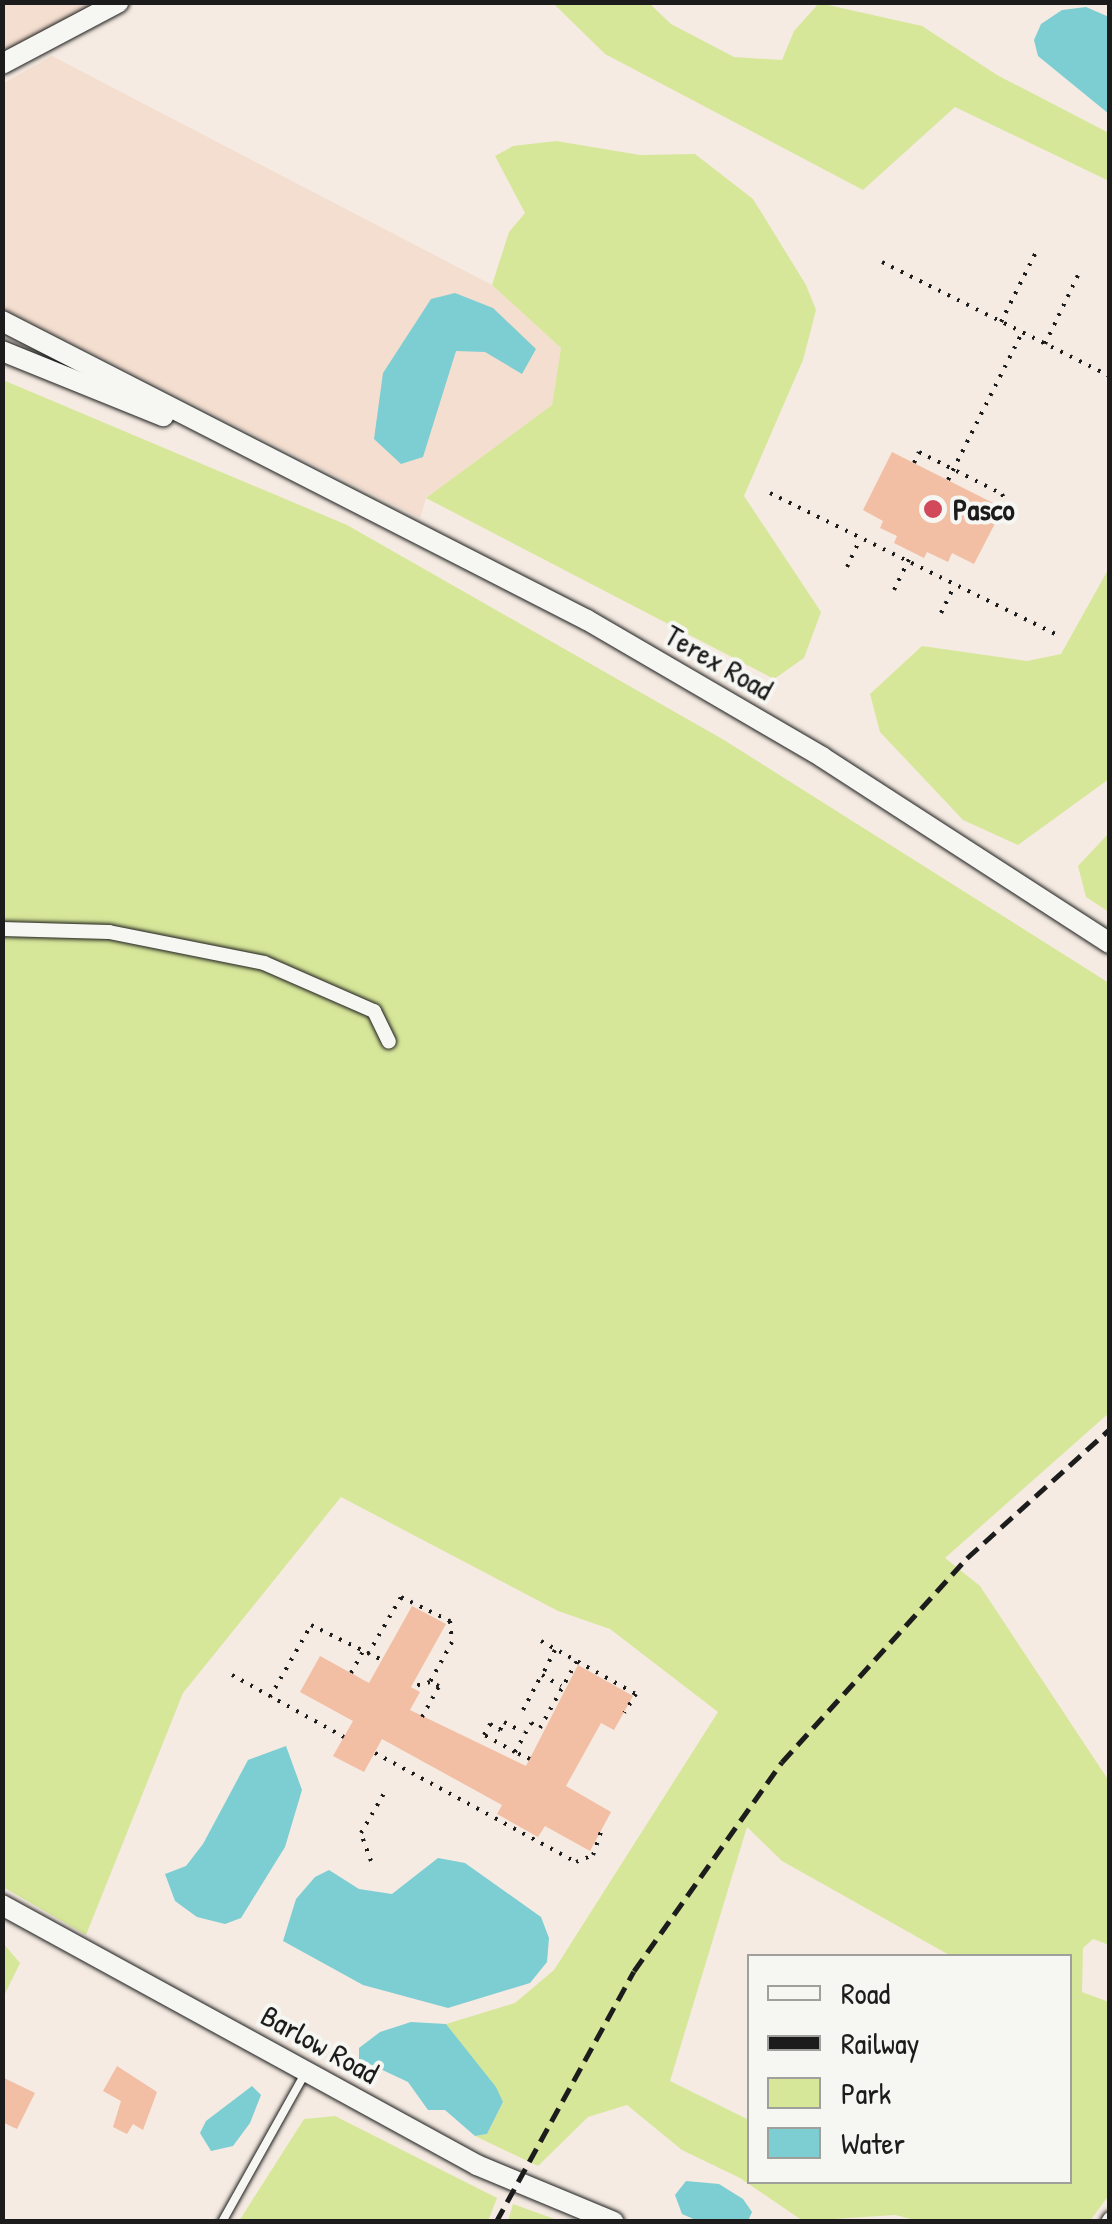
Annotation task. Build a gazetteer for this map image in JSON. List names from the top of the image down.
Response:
{
  "streets": {
    "main road": ["Terex Road", "Barlow Road"]
  },
  "places": ["Pasco"],
  "legend": [
    "Road",
    "Railway",
    "Park",
    "Water"
  ]
}
